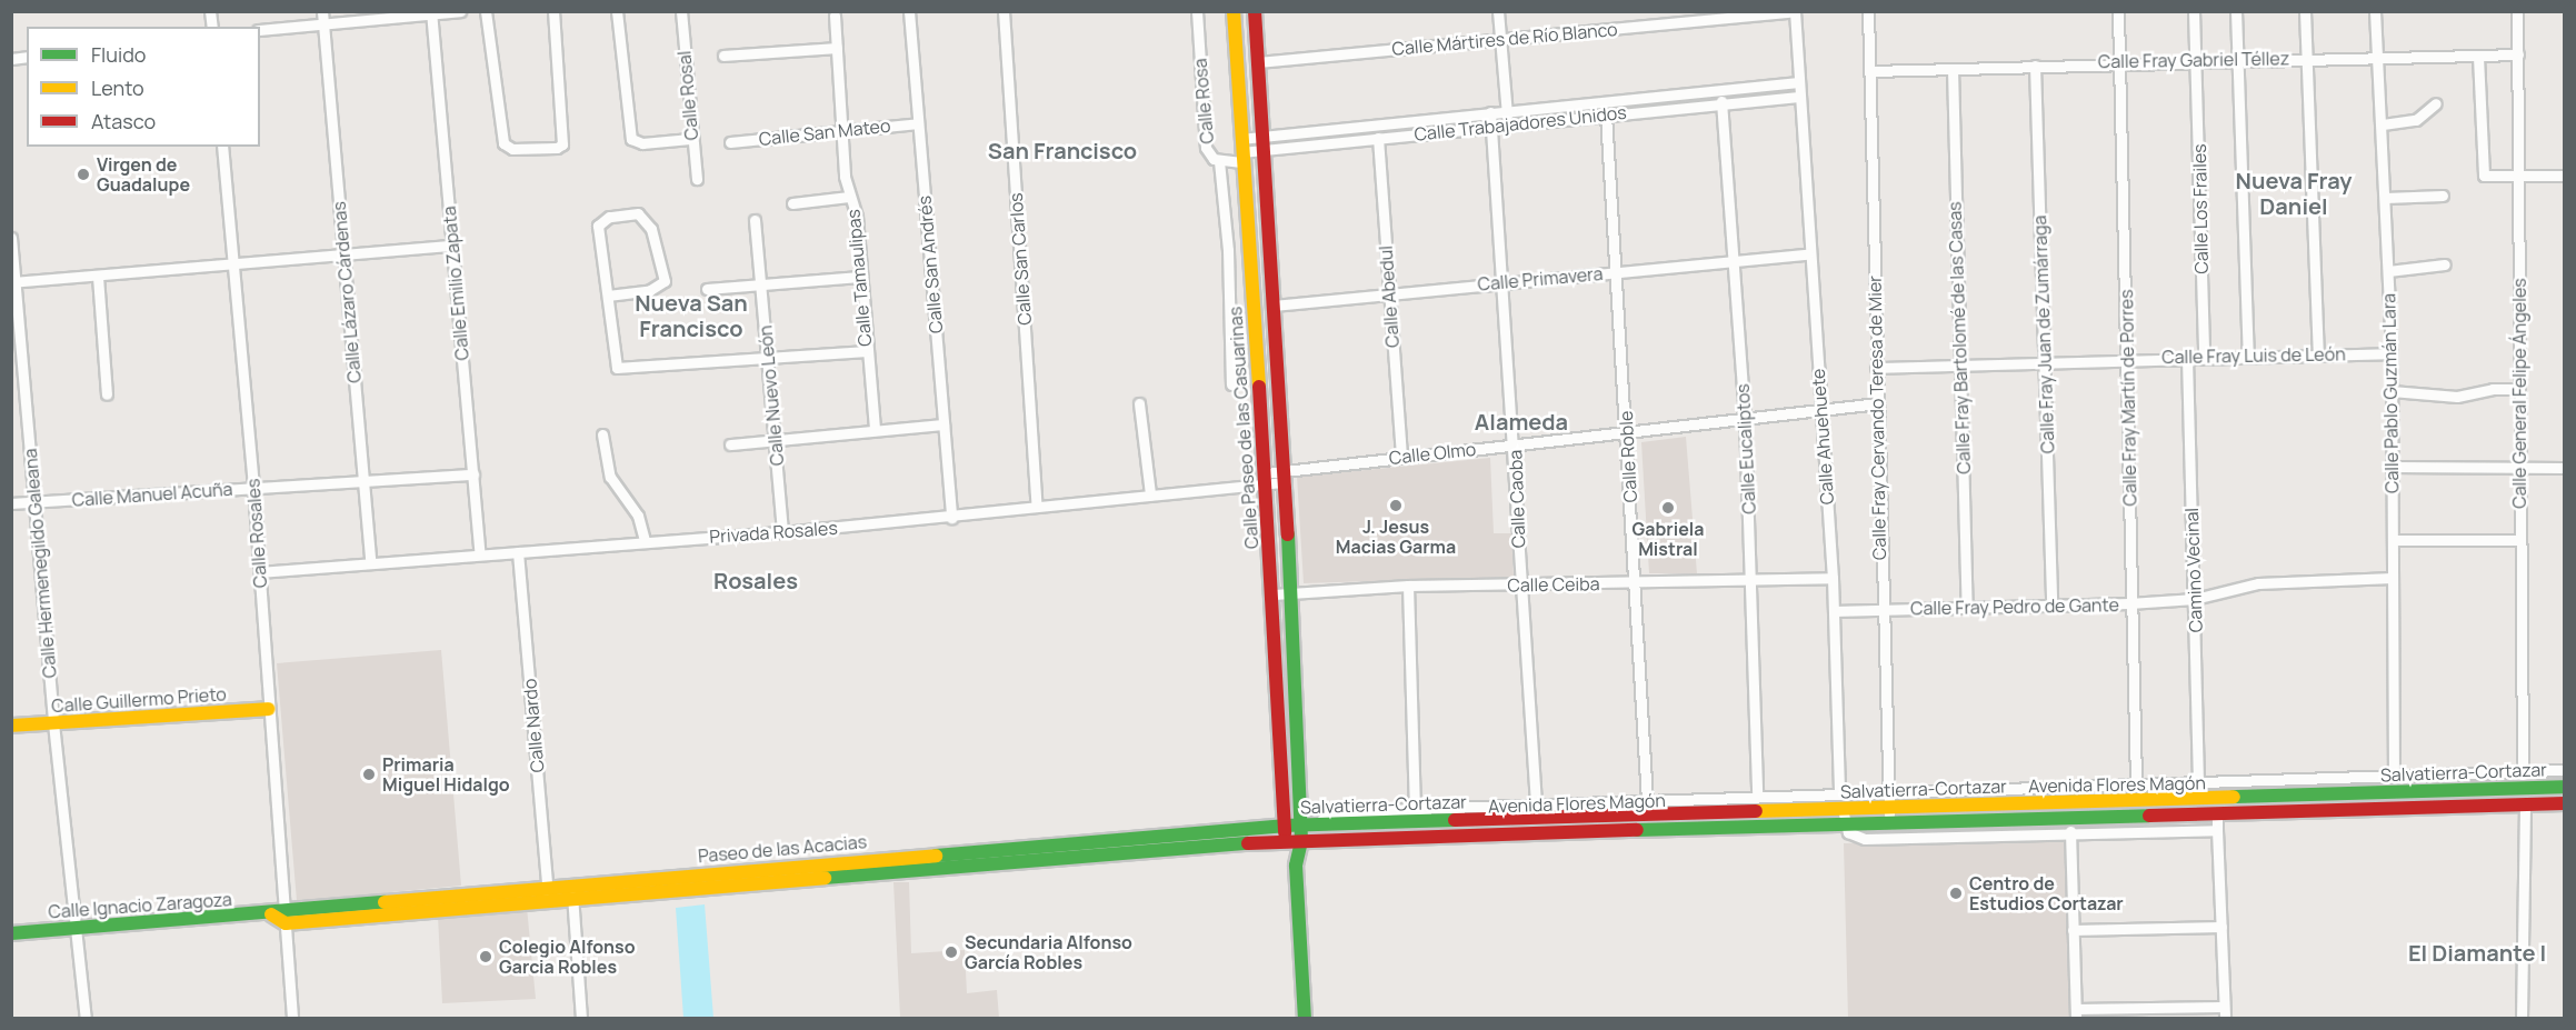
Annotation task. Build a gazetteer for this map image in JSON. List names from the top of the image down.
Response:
{
  "streets": {
    "main road": [
      "Calle Paseo de las Casuarinas",
      "Calle Guillermo Prieto",
      "Salvatierra-Cortazar",
      "Paseo de las Acacias",
      "Calle Ignacio Zaragoza"
    ],
    "street": [
      "Calle Mártires de Río Blanco",
      "Calle Fray Gabriel Téllez",
      "Calle Rosal",
      "Calle Rosa",
      "Calle Trabajadores Unidos",
      "Calle San Mateo",
      "Calle Los Frailes",
      "Calle San Carlos",
      "Calle San Andrés",
      "Calle Tamaulipas",
      "Calle Primavera",
      "Calle Emilio Zapata",
      "Calle Lázaro Cárdenas",
      "Calle Abedul",
      "Calle Fray Juan de Zumárraga",
      "Calle Fray Bartolomé de las Casas",
      "Calle Fray Luis de León",
      "Calle Pablo Guzmán Lara",
      "Calle General Felipe Ángeles",
      "Calle Nuevo León",
      "Calle Fray Martín de Porres",
      "Calle Fray Cervando Teresa de Mier",
      "Calle Ahuehuete",
      "Calle Eucaliptos",
      "Calle Olmo",
      "Calle Roble",
      "Calle Manuel Acuña",
      "Calle Caoba",
      "Privada Rosales",
      "Calle Rosales",
      "Calle Hermenegildo Galeana",
      "Camino Vecinal",
      "Calle Ceiba",
      "Calle Fray Pedro de Gante",
      "Calle Nardo",
      "Avenida Flores Magón"
    ]
  },
  "crossings": [
    ["Calle Mártires de Río Blanco", "Calle Paseo de las Casuarinas"],
    ["Calle Mártires de Río Blanco", "Calle Ahuehuete"],
    ["Calle Fray Gabriel Téllez", "Calle Los Frailes"],
    ["Calle Fray Gabriel Téllez", "Calle Fray Juan de Zumárraga"],
    ["Calle Fray Gabriel Téllez", "Calle Fray Bartolomé de las Casas"],
    ["Calle Fray Gabriel Téllez", "Calle Pablo Guzmán Lara"],
    ["Calle Fray Gabriel Téllez", "Calle General Felipe Ángeles"],
    ["Calle Fray Gabriel Téllez", "Calle Fray Martín de Porres"],
    ["Calle Fray Gabriel Téllez", "Calle Fray Cervando Teresa de Mier"],
    ["Calle Rosa", "Calle Trabajadores Unidos"],
    ["Calle Rosa", "Calle Paseo de las Casuarinas"],
    ["Calle Trabajadores Unidos", "Calle Abedul"],
    ["Calle Trabajadores Unidos", "Calle Paseo de las Casuarinas"],
    ["Calle Trabajadores Unidos", "Calle Ahuehuete"],
    ["Calle Trabajadores Unidos", "Calle Eucaliptos"],
    ["Calle Trabajadores Unidos", "Calle Roble"],
    ["Calle Trabajadores Unidos", "Calle Caoba"],
    ["Calle San Mateo", "Calle San Andrés"],
    ["Calle San Mateo", "Calle Tamaulipas"],
    ["Calle Los Frailes", "Calle Fray Luis de León"],
    ["Calle San Carlos", "Privada Rosales"],
    ["Calle San Andrés", "Privada Rosales"],
    ["Calle Primavera", "Calle Abedul"],
    ["Calle Primavera", "Calle Paseo de las Casuarinas"],
    ["Calle Primavera", "Calle Ahuehuete"],
    ["Calle Primavera", "Calle Eucaliptos"],
    ["Calle Primavera", "Calle Roble"],
    ["Calle Primavera", "Calle Caoba"],
    ["Calle Emilio Zapata", "Calle Manuel Acuña"],
    ["Calle Emilio Zapata", "Privada Rosales"],
    ["Calle Lázaro Cárdenas", "Calle Manuel Acuña"],
    ["Calle Lázaro Cárdenas", "Privada Rosales"],
    ["Calle Abedul", "Calle Olmo"],
    ["Calle Fray Juan de Zumárraga", "Calle Fray Luis de León"],
    ["Calle Fray Juan de Zumárraga", "Calle Fray Pedro de Gante"],
    ["Calle Fray Bartolomé de las Casas", "Calle Fray Luis de León"],
    ["Calle Fray Bartolomé de las Casas", "Calle Fray Pedro de Gante"],
    ["Calle Fray Luis de León", "Calle Pablo Guzmán Lara"],
    ["Calle Fray Luis de León", "Calle Fray Martín de Porres"],
    ["Calle Fray Luis de León", "Calle Fray Cervando Teresa de Mier"],
    ["Calle Fray Luis de León", "Camino Vecinal"],
    ["Calle Pablo Guzmán Lara", "Calle Fray Pedro de Gante"],
    ["Calle Pablo Guzmán Lara", "Avenida Flores Magón"],
    ["Calle General Felipe Ángeles", "Avenida Flores Magón"],
    ["Calle Nuevo León", "Privada Rosales"],
    ["Calle Fray Martín de Porres", "Calle Fray Pedro de Gante"],
    ["Calle Fray Martín de Porres", "Avenida Flores Magón"],
    ["Calle Fray Cervando Teresa de Mier", "Calle Olmo"],
    ["Calle Fray Cervando Teresa de Mier", "Calle Fray Pedro de Gante"],
    ["Calle Fray Cervando Teresa de Mier", "Salvatierra-Cortazar"],
    ["Calle Fray Cervando Teresa de Mier", "Avenida Flores Magón"],
    ["Calle Paseo de las Casuarinas", "Calle Olmo"],
    ["Calle Paseo de las Casuarinas", "Privada Rosales"],
    ["Calle Paseo de las Casuarinas", "Calle Ceiba"],
    ["Calle Paseo de las Casuarinas", "Salvatierra-Cortazar"],
    ["Calle Paseo de las Casuarinas", "Paseo de las Acacias"],
    ["Calle Ahuehuete", "Calle Olmo"],
    ["Calle Ahuehuete", "Calle Ceiba"],
    ["Calle Ahuehuete", "Calle Fray Pedro de Gante"],
    ["Calle Ahuehuete", "Avenida Flores Magón"],
    ["Calle Eucaliptos", "Calle Olmo"],
    ["Calle Eucaliptos", "Calle Ceiba"],
    ["Calle Eucaliptos", "Avenida Flores Magón"],
    ["Calle Olmo", "Calle Roble"],
    ["Calle Olmo", "Calle Caoba"],
    ["Calle Olmo", "Privada Rosales"],
    ["Calle Roble", "Calle Ceiba"],
    ["Calle Roble", "Avenida Flores Magón"],
    ["Calle Manuel Acuña", "Calle Rosales"],
    ["Calle Manuel Acuña", "Calle Hermenegildo Galeana"],
    ["Calle Caoba", "Calle Ceiba"],
    ["Calle Caoba", "Avenida Flores Magón"],
    ["Privada Rosales", "Calle Rosales"],
    ["Privada Rosales", "Calle Nardo"],
    ["Calle Rosales", "Calle Guillermo Prieto"],
    ["Calle Rosales", "Paseo de las Acacias"],
    ["Calle Rosales", "Calle Ignacio Zaragoza"],
    ["Calle Hermenegildo Galeana", "Calle Guillermo Prieto"],
    ["Calle Hermenegildo Galeana", "Calle Ignacio Zaragoza"],
    ["Camino Vecinal", "Calle Fray Pedro de Gante"],
    ["Camino Vecinal", "Avenida Flores Magón"],
    ["Calle Nardo", "Paseo de las Acacias"],
    ["Salvatierra-Cortazar", "Avenida Flores Magón"],
    ["Salvatierra-Cortazar", "Paseo de las Acacias"],
    ["Paseo de las Acacias", "Calle Ignacio Zaragoza"]
  ],
  "districts": [
    "San Francisco",
    "Nueva Fray Daniel",
    "Nueva San Francisco",
    "Alameda",
    "Rosales",
    "El Diamante I"
  ],
  "places": [
    "Virgen de Guadalupe",
    "J. Jesus Macias Garma",
    "Gabriela Mistral",
    "Primaria Miguel Hidalgo",
    "Centro de Estudios Cortazar",
    "Secundaria Alfonso García Robles",
    "Colegio Alfonso Garcia Robles"
  ],
  "legend": ["Fluido", "Lento", "Atasco"]
}
